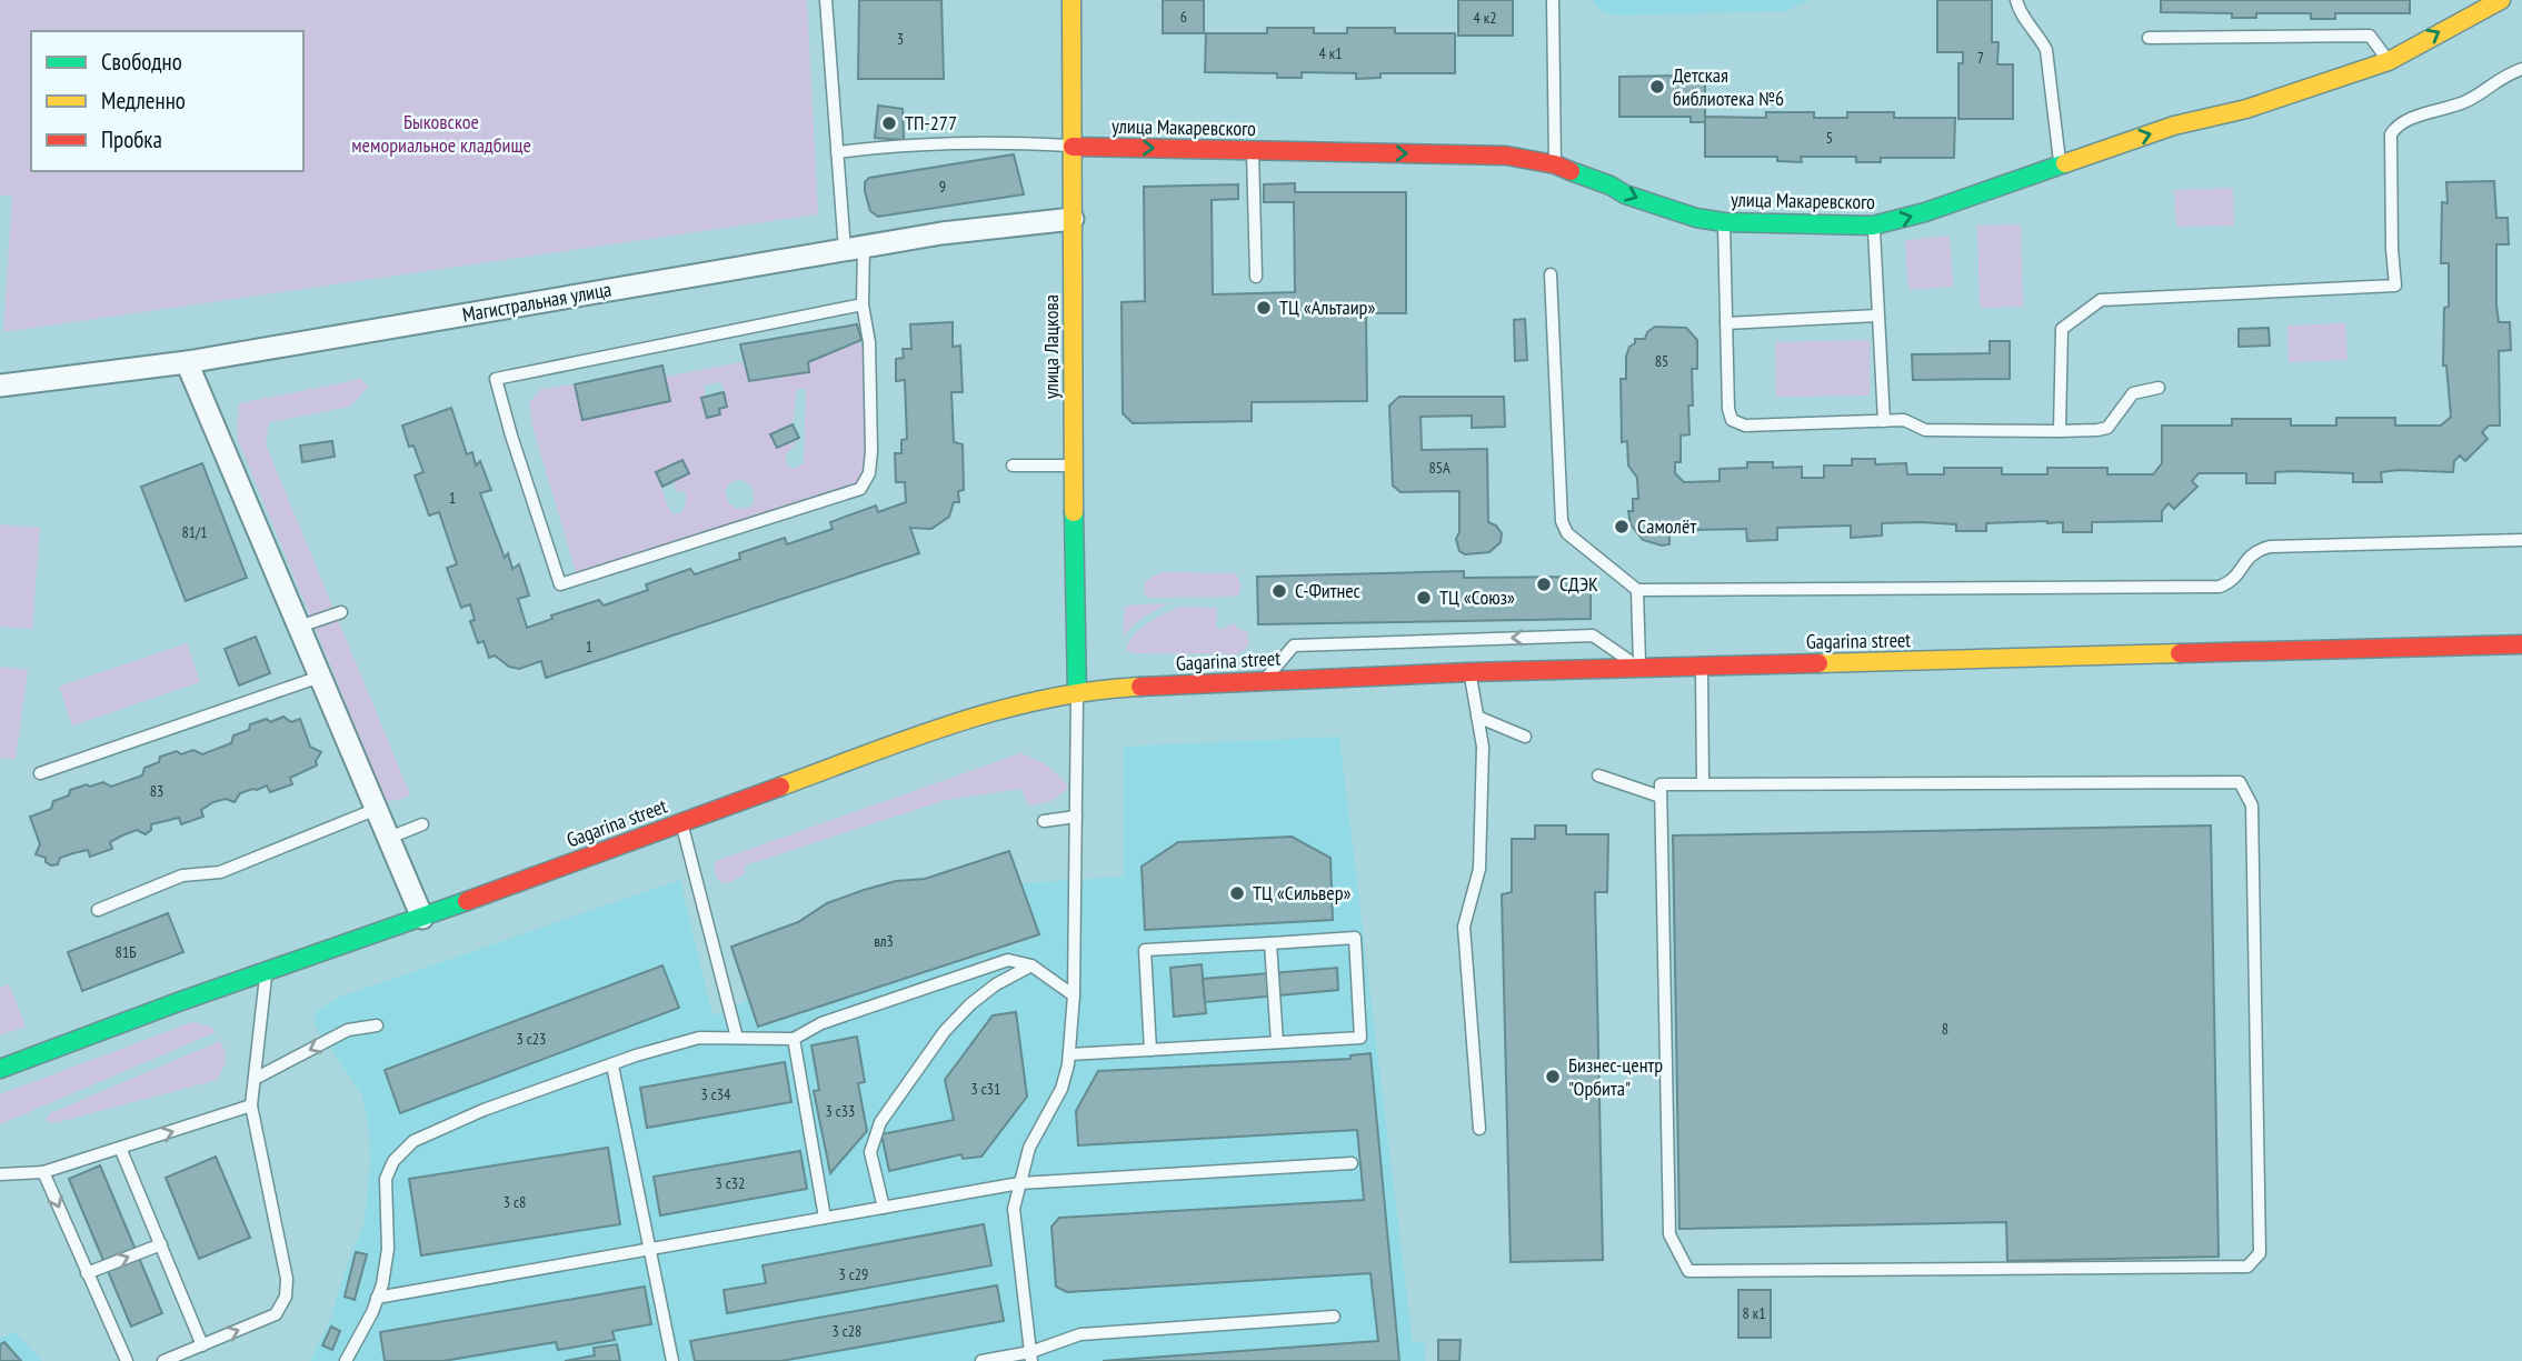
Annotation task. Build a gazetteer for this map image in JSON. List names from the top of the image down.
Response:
{
  "streets": {
    "main road": ["улица Макаревского", "улица Лацкова", "Gagarina street"],
    "street": ["Магистральная улица"]
  },
  "crossings": [
    ["улица Макаревского", "улица Лацкова"],
    ["Магистральная улица", "улица Лацкова"],
    ["улица Лацкова", "Gagarina street"]
  ],
  "one_way": ["улица Макаревского"],
  "parks": ["Быковское мемориальное кладбище"],
  "places": [
    "Детская библиотека №6",
    "ТП-277",
    "ТЦ «Альтаир»",
    "Самолёт",
    "СДЭК",
    "С-Фитнес",
    "ТЦ «Союз»",
    "ТЦ «Сильвер»",
    "Бизнес-центр \"Орбита\""
  ],
  "house_numbers": [
    "6",
    "4 к2",
    "3",
    "4 к1",
    "7",
    "5",
    "9",
    "85",
    "85А",
    "1",
    "81/1",
    "1",
    "83",
    "вл3",
    "81Б",
    "8",
    "3 с23",
    "3 с31",
    "3 с34",
    "3 с33",
    "3 с32",
    "3 с8",
    "3 с29",
    "8 к1",
    "3 с28"
  ],
  "legend": ["Свободно", "Медленно", "Пробка"]
}
